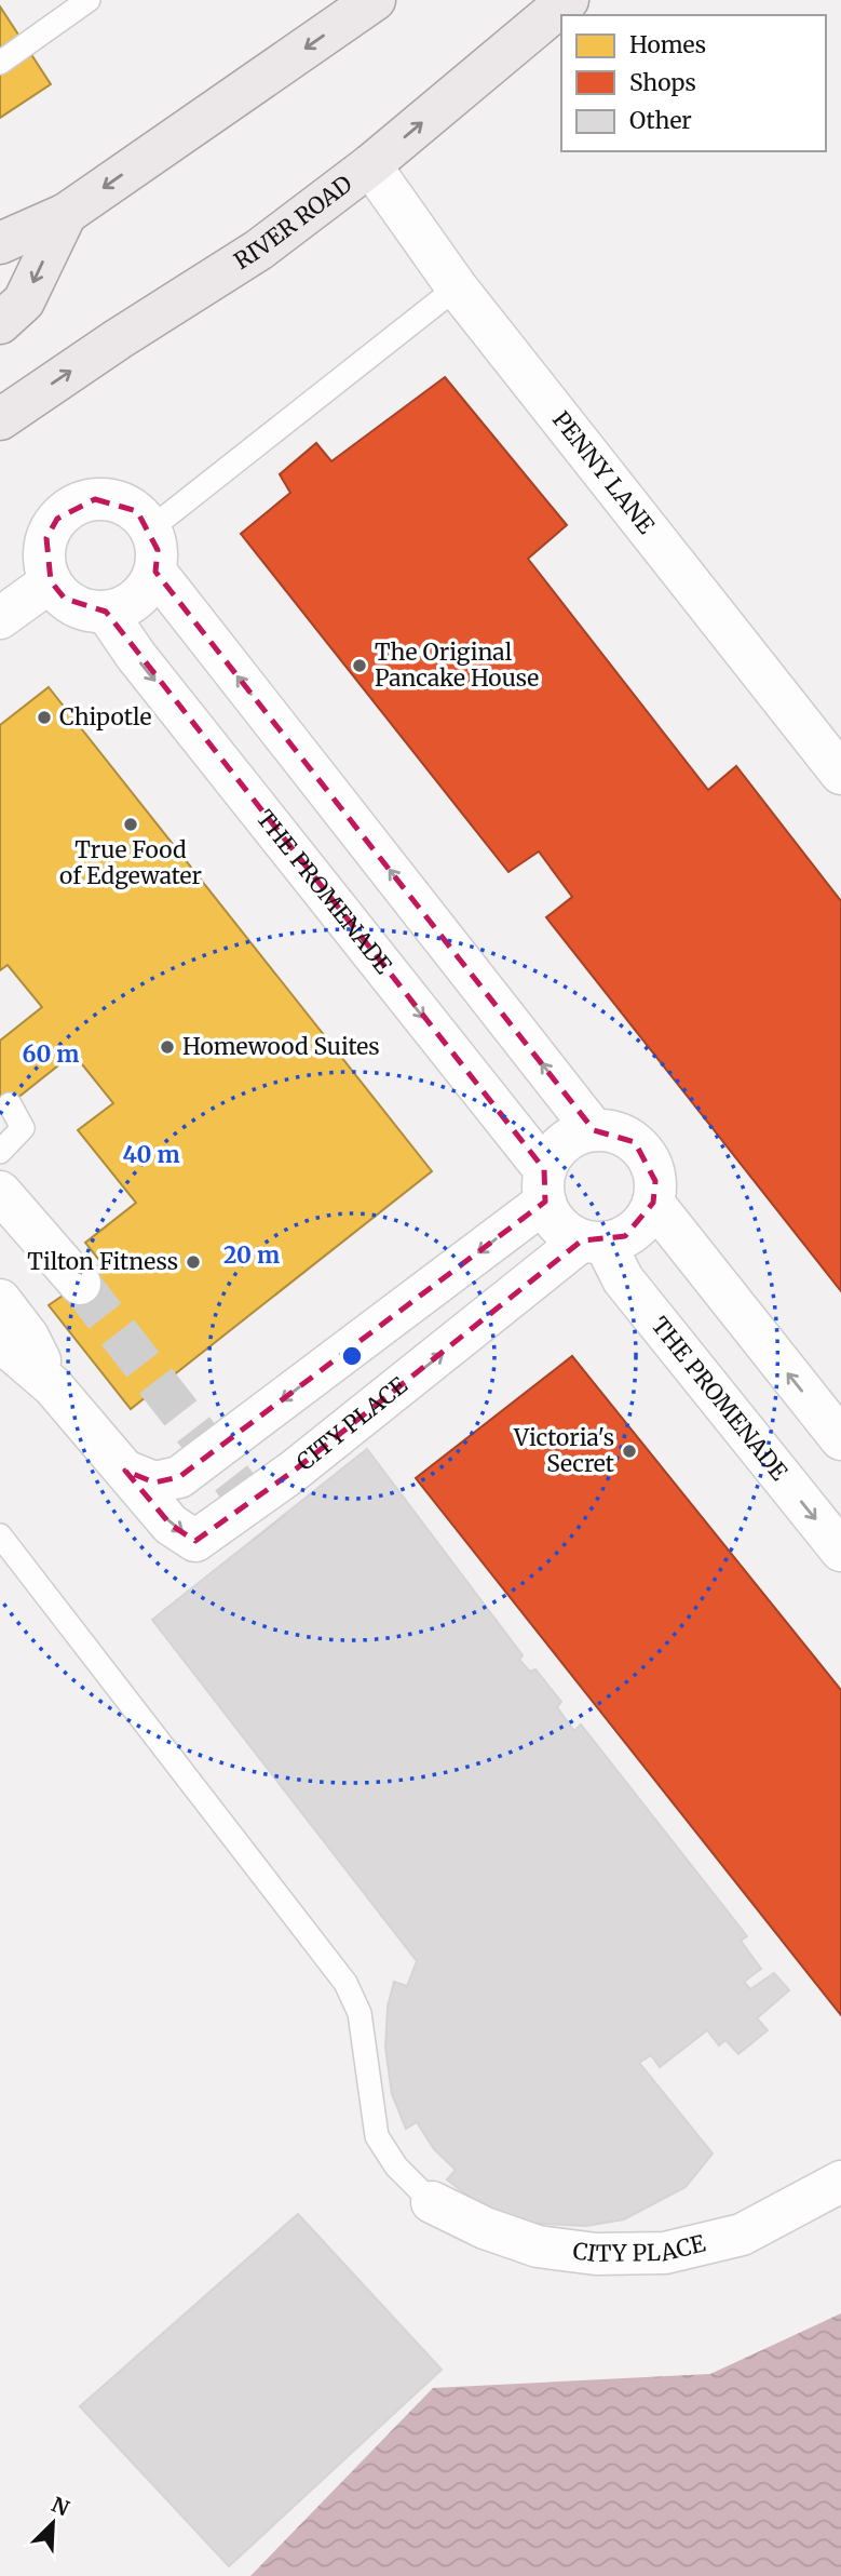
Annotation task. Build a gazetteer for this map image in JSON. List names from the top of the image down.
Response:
{
  "streets": {
    "main road": ["RIVER ROAD"],
    "street": ["PENNY LANE", "THE PROMENADE", "CITY PLACE"]
  },
  "crossings": [
    ["RIVER ROAD", "PENNY LANE"],
    ["THE PROMENADE", "CITY PLACE"]
  ],
  "places": [
    "The Original Pancake House",
    "Chipotle",
    "True Food of Edgewater",
    "Homewood Suites",
    "Tilton Fitness",
    "Victoria's Secret"
  ],
  "legend": ["Homes", "Shops", "Other"],
  "north": "top right",
  "rings": ["60 m", "40 m", "20 m"]
}
